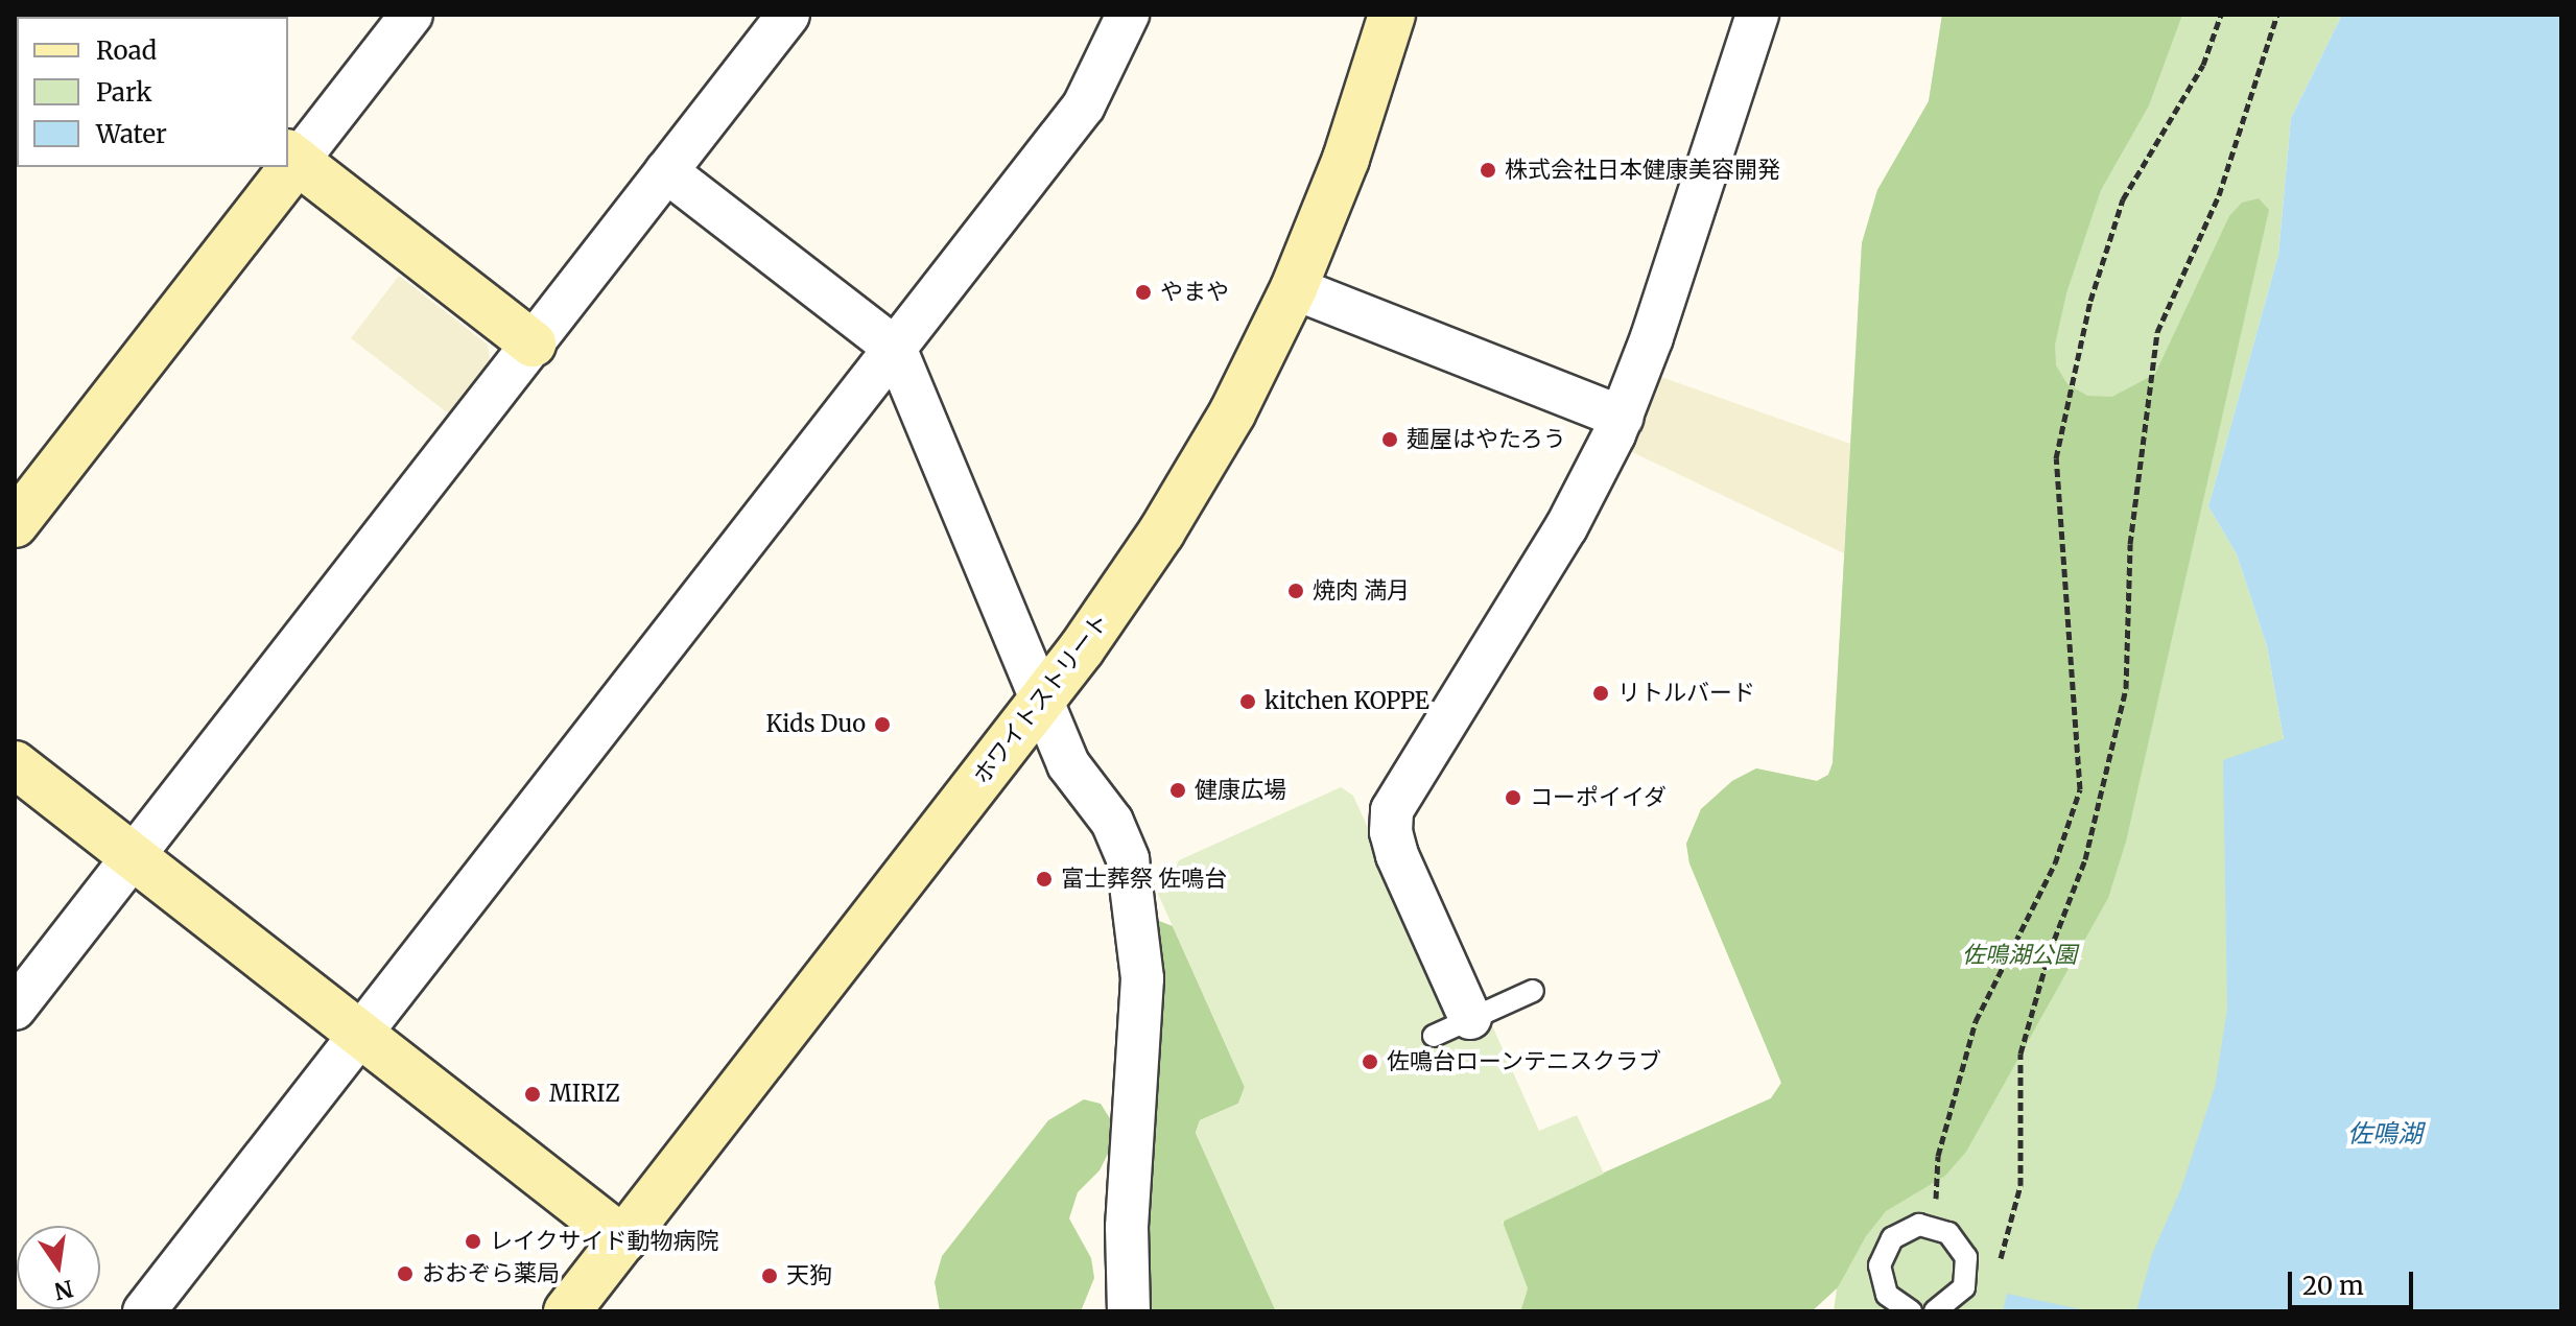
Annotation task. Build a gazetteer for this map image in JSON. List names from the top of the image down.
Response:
{
  "streets": {
    "street": ["ホワイトストリート"]
  },
  "water": ["佐鳴湖"],
  "parks": ["佐鳴湖公園"],
  "places": [
    "株式会社日本健康美容開発",
    "やまや",
    "麺屋はやたろう",
    "焼肉 満月",
    "リトルバード",
    "kitchen KOPPE",
    "Kids Duo",
    "健康広場",
    "コーポイイダ",
    "富士葬祭 佐鳴台",
    "佐鳴台ローンテニスクラブ",
    "MIRIZ",
    "レイクサイド動物病院",
    "おおぞら薬局",
    "天狗"
  ],
  "legend": ["Road", "Park", "Water"],
  "scale_bar": "20 m",
  "north": "bottom"
}
